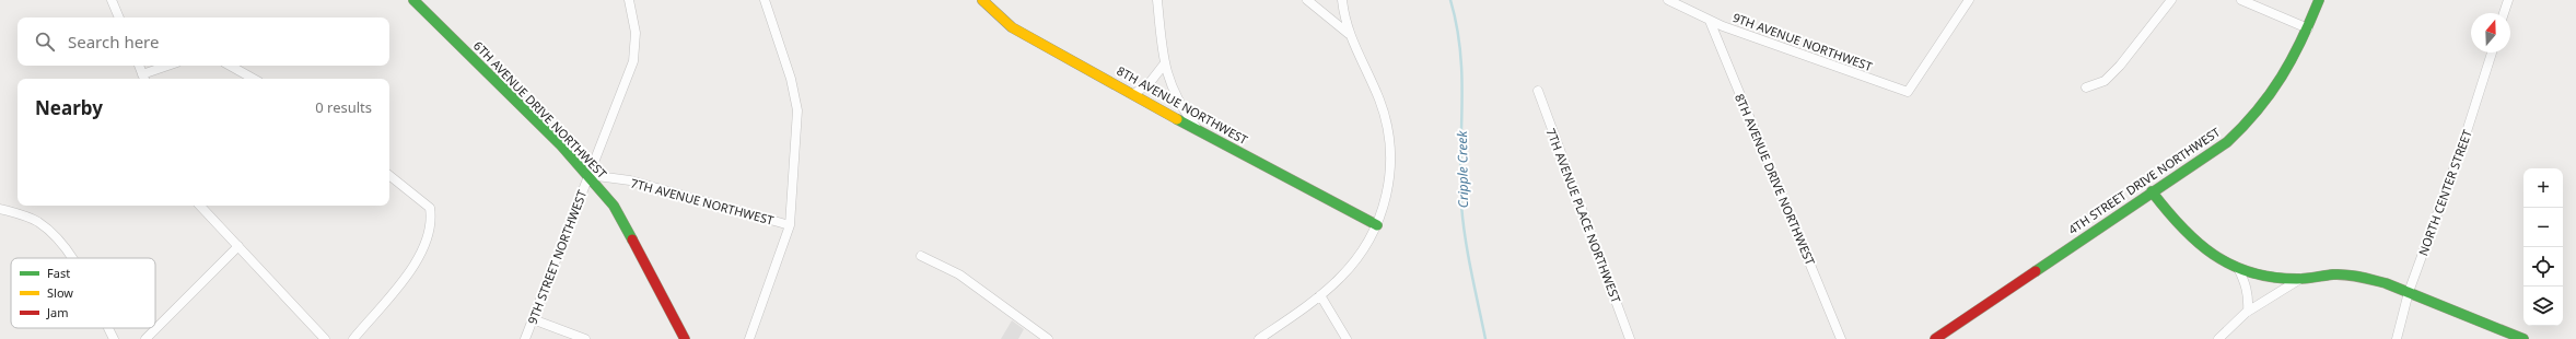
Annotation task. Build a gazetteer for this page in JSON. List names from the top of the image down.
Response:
{
  "streets": {
    "street": [
      "9TH AVENUE NORTHWEST",
      "8TH AVENUE NORTHWEST",
      "6TH AVENUE DRIVE NORTHWEST",
      "8TH AVENUE DRIVE NORTHWEST",
      "4TH STREET DRIVE NORTHWEST",
      "NORTH CENTER STREET",
      "7TH AVENUE NORTHWEST",
      "7TH AVENUE PLACE NORTHWEST",
      "9TH STREET NORTHWEST"
    ]
  },
  "crossings": [
    ["9TH AVENUE NORTHWEST", "8TH AVENUE DRIVE NORTHWEST"],
    ["6TH AVENUE DRIVE NORTHWEST", "7TH AVENUE NORTHWEST"],
    ["6TH AVENUE DRIVE NORTHWEST", "9TH STREET NORTHWEST"],
    ["7TH AVENUE NORTHWEST", "9TH STREET NORTHWEST"]
  ],
  "water": ["Cripple Creek"],
  "legend": ["Fast", "Slow", "Jam"],
  "north": "top",
  "page": {
    "search": "Search here",
    "heading": ["Nearby", "0 results"],
    "map_buttons": ["+", "−"]
  }
}
